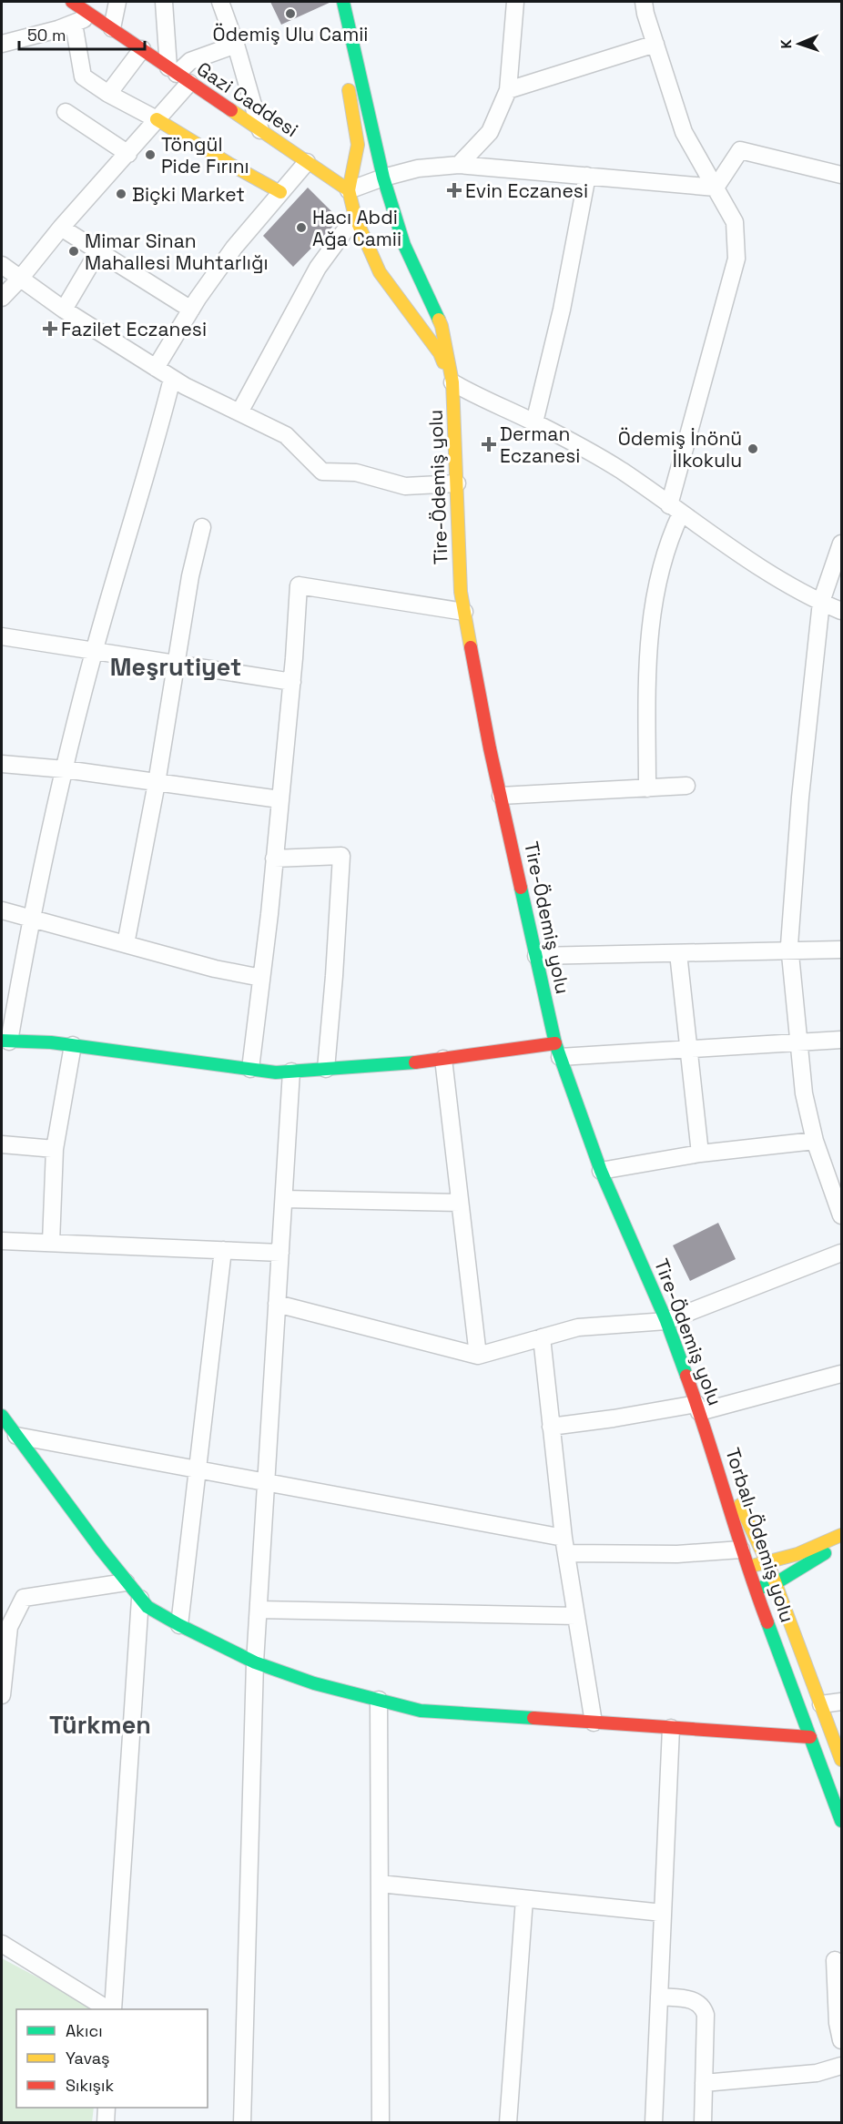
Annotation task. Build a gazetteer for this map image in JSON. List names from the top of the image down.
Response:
{
  "streets": {
    "main road": ["Gazi Caddesi", "Tire-Ödemiş yolu", "Torbalı-Ödemiş yolu"]
  },
  "crossings": [
    ["Tire-Ödemiş yolu", "Torbalı-Ödemiş yolu"]
  ],
  "districts": ["Meşrutiyet", "Türkmen"],
  "places": {
    "other": [
      "Ödemiş Ulu Camii",
      "Töngül Pide Fırını",
      "Biçki Market",
      "Hacı Abdi Ağa Camii",
      "Mimar Sinan Mahallesi Muhtarlığı",
      "Ödemiş İnönü İlkokulu"
    ],
    "health": ["Evin Eczanesi", "Fazilet Eczanesi", "Derman Eczanesi"]
  },
  "legend": ["Akıcı", "Yavaş", "Sıkışık"],
  "scale_bar": "50 m",
  "north": "left"
}
